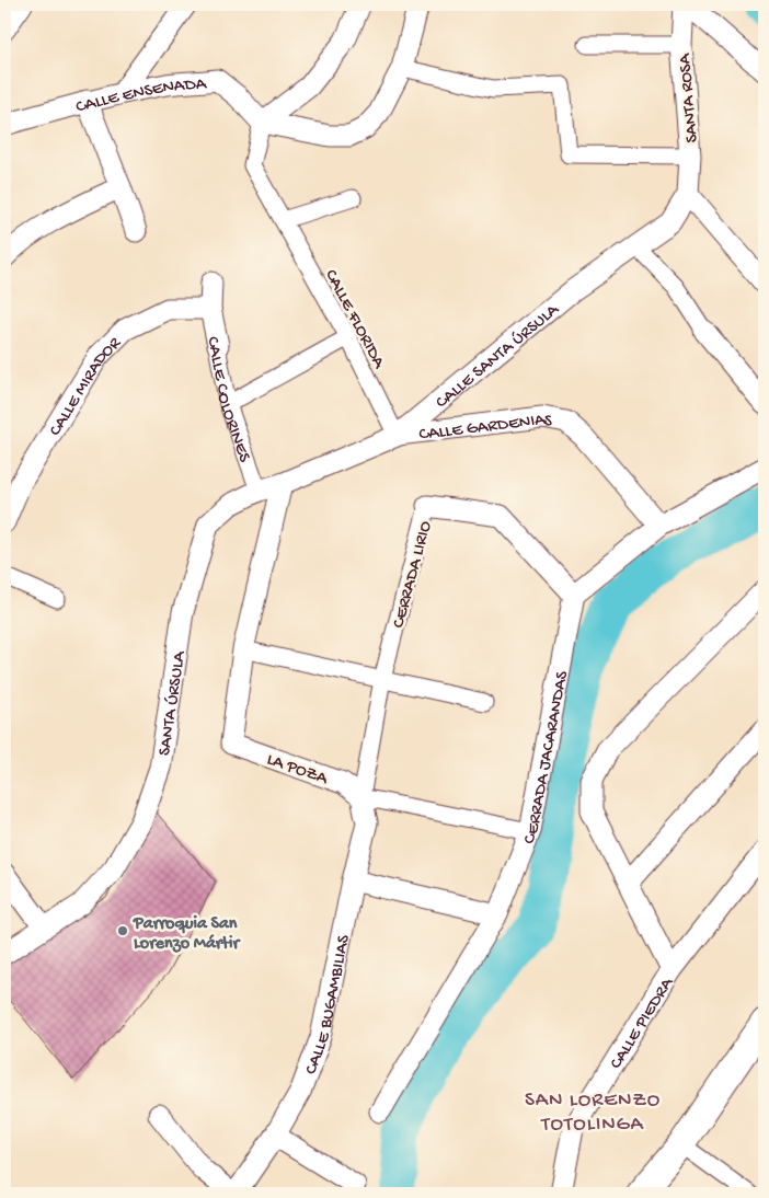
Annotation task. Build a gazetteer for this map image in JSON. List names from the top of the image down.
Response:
{
  "streets": {
    "street": [
      "CALLE ENSENADA",
      "SANTA ROSA",
      "CALLE FLORIDA",
      "CALLE SANTA ÚRSULA",
      "CALLE MIRADOR",
      "CALLE COLORINES",
      "CALLE GARDENIAS",
      "CERRADA LIRIO",
      "SANTA ÚRSULA",
      "CERRADA JACARANDAS",
      "LA POZA",
      "CALLE BUGAMBILIAS",
      "CALLE PIEDRA"
    ]
  },
  "crossings": [
    ["SANTA ROSA", "CALLE SANTA ÚRSULA"],
    ["CALLE FLORIDA", "CALLE SANTA ÚRSULA"],
    ["CALLE FLORIDA", "CALLE GARDENIAS"],
    ["CALLE SANTA ÚRSULA", "CALLE GARDENIAS"],
    ["CALLE SANTA ÚRSULA", "SANTA ÚRSULA"],
    ["CALLE MIRADOR", "CALLE COLORINES"],
    ["CALLE COLORINES", "SANTA ÚRSULA"],
    ["CERRADA LIRIO", "CERRADA JACARANDAS"],
    ["CERRADA LIRIO", "LA POZA"],
    ["CERRADA LIRIO", "CALLE BUGAMBILIAS"],
    ["LA POZA", "CALLE BUGAMBILIAS"]
  ],
  "districts": ["SAN LORENZO TOTOLINGA"],
  "places": ["Parroquia San Lorenzo Mártir"]
}
